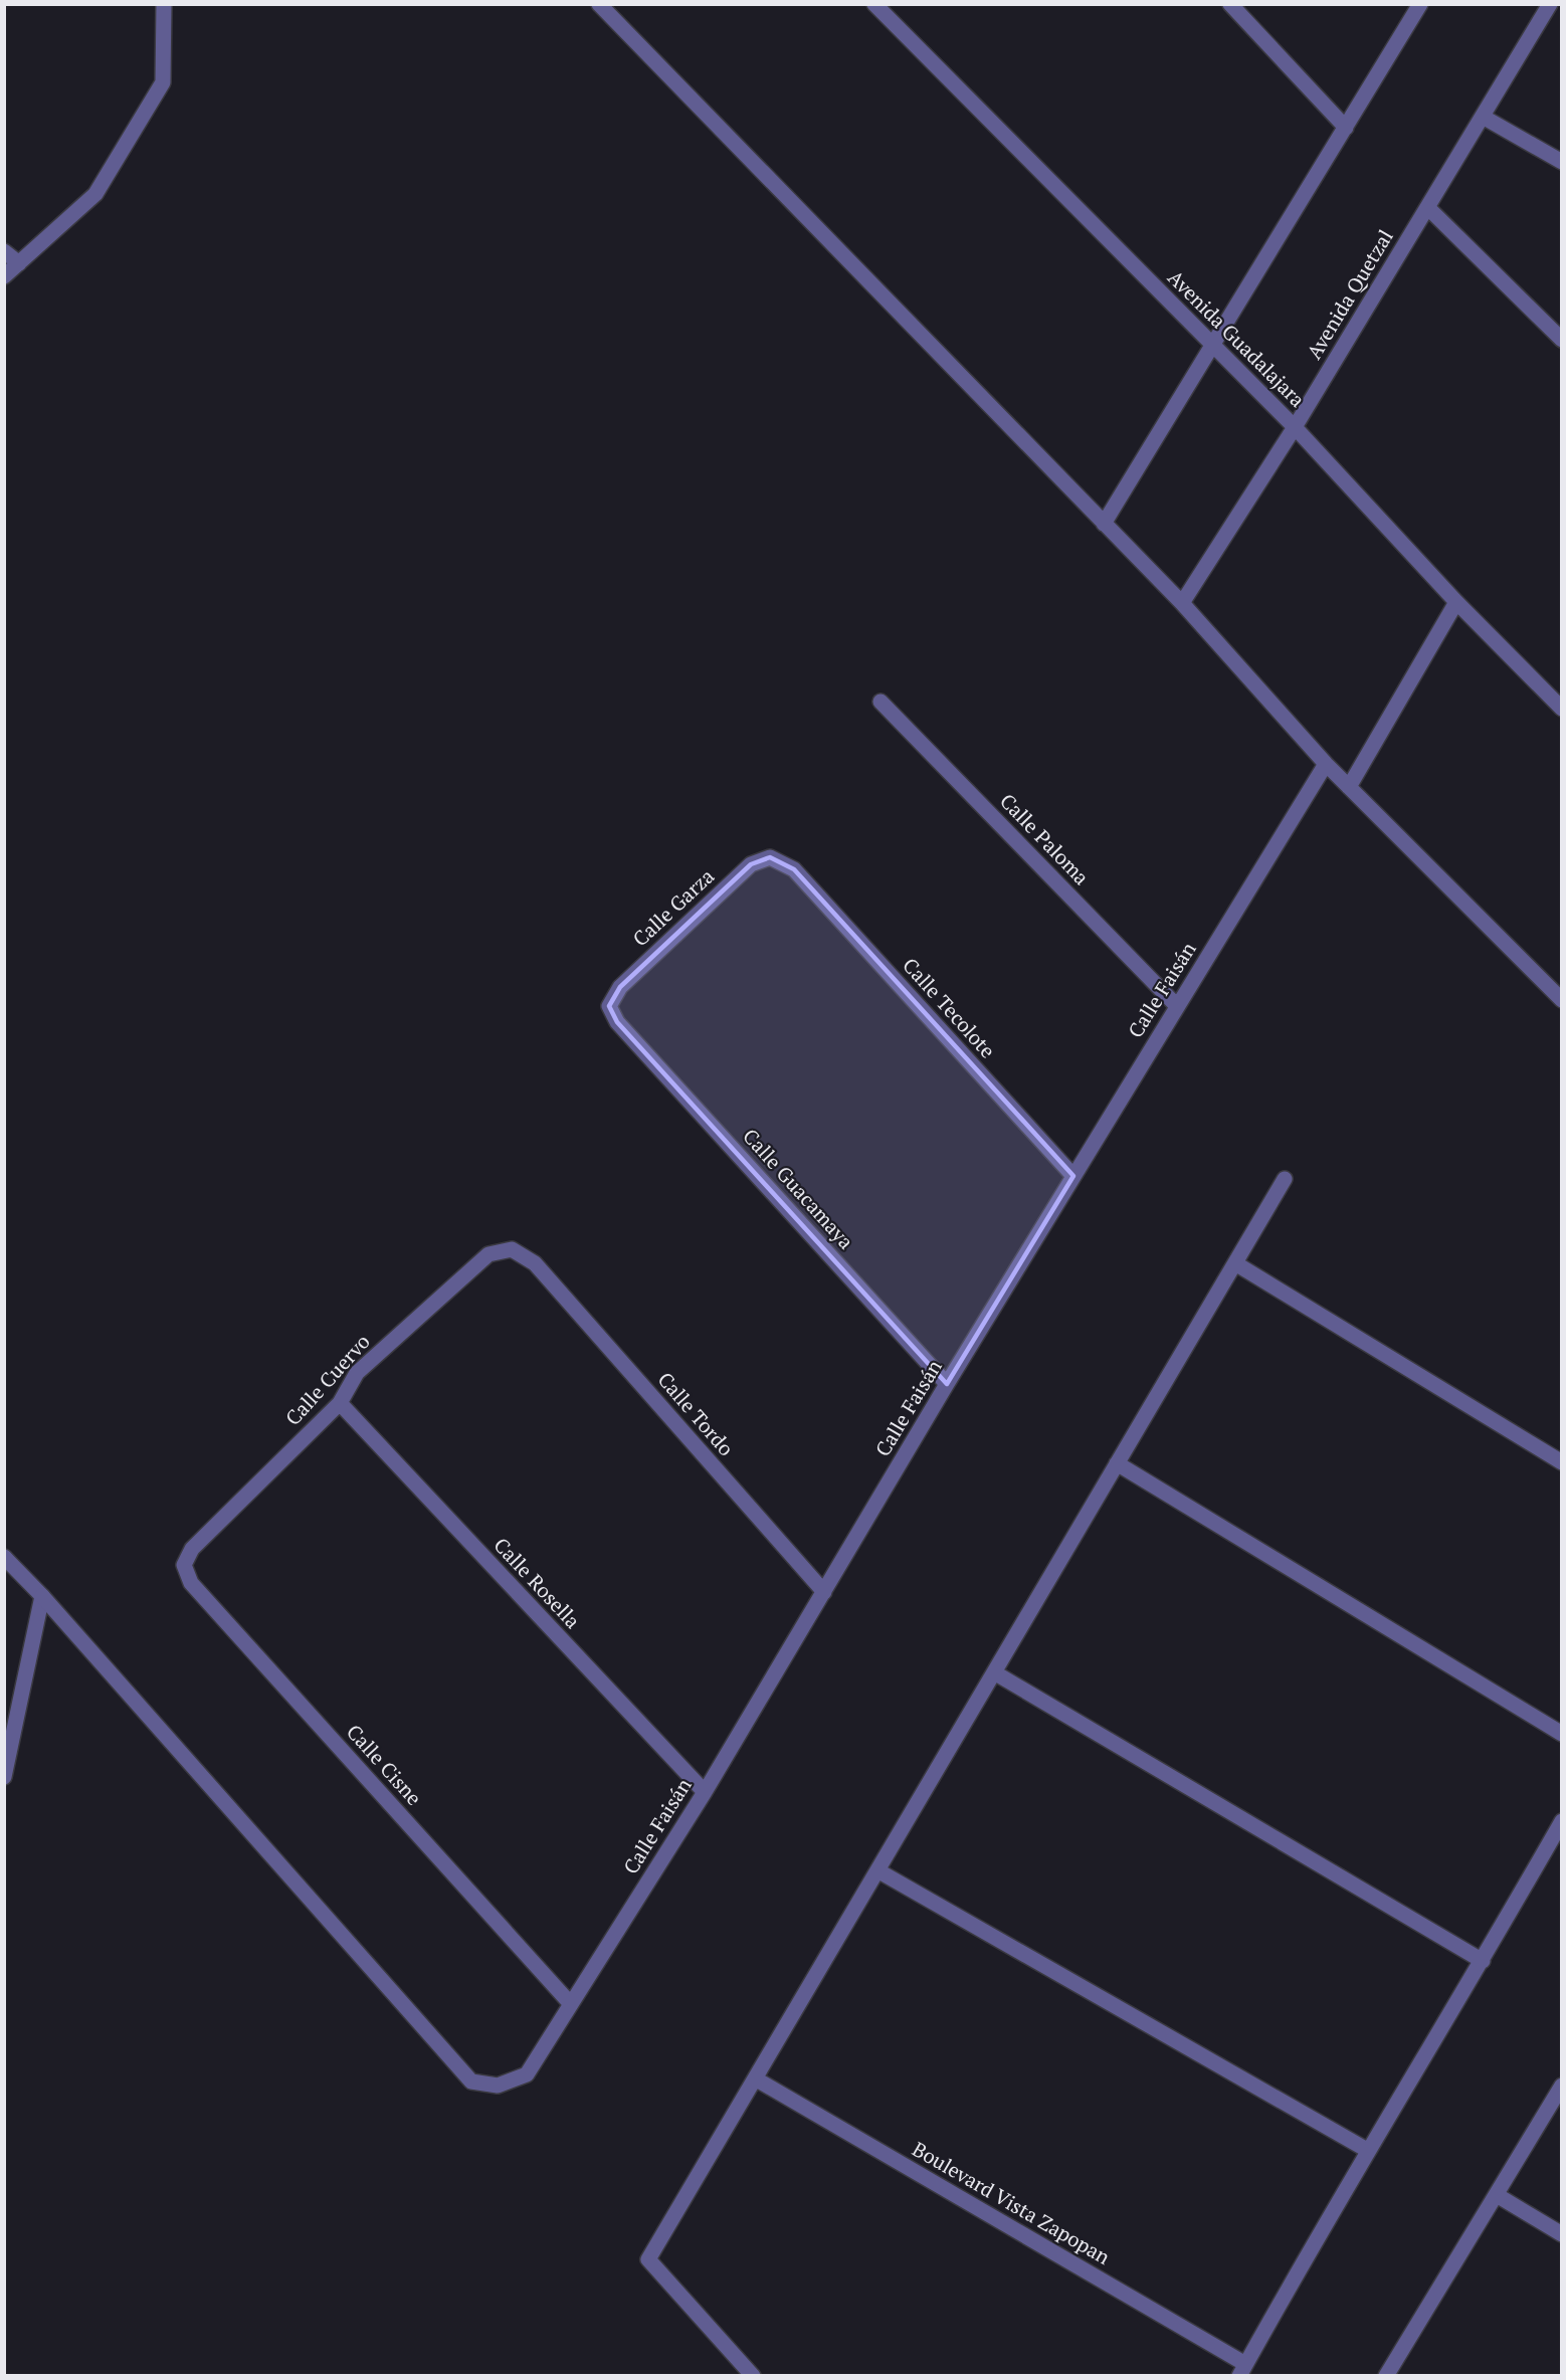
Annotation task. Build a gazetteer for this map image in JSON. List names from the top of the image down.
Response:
{
  "streets": {
    "street": [
      "Avenida Quetzal",
      "Avenida Guadalajara",
      "Calle Paloma",
      "Calle Garza",
      "Calle Faisán",
      "Calle Tecolote",
      "Calle Guacamaya",
      "Calle Cuervo",
      "Calle Tordo",
      "Calle Rosella",
      "Calle Cisne",
      "Boulevard Vista Zapopan"
    ]
  },
  "crossings": [
    ["Avenida Quetzal", "Avenida Guadalajara"],
    ["Calle Paloma", "Calle Faisán"],
    ["Calle Garza", "Calle Tecolote"],
    ["Calle Garza", "Calle Guacamaya"],
    ["Calle Faisán", "Calle Tecolote"],
    ["Calle Faisán", "Calle Guacamaya"],
    ["Calle Faisán", "Calle Tordo"],
    ["Calle Faisán", "Calle Rosella"],
    ["Calle Faisán", "Calle Cisne"],
    ["Calle Cuervo", "Calle Tordo"],
    ["Calle Cuervo", "Calle Rosella"],
    ["Calle Cuervo", "Calle Cisne"]
  ]
}
